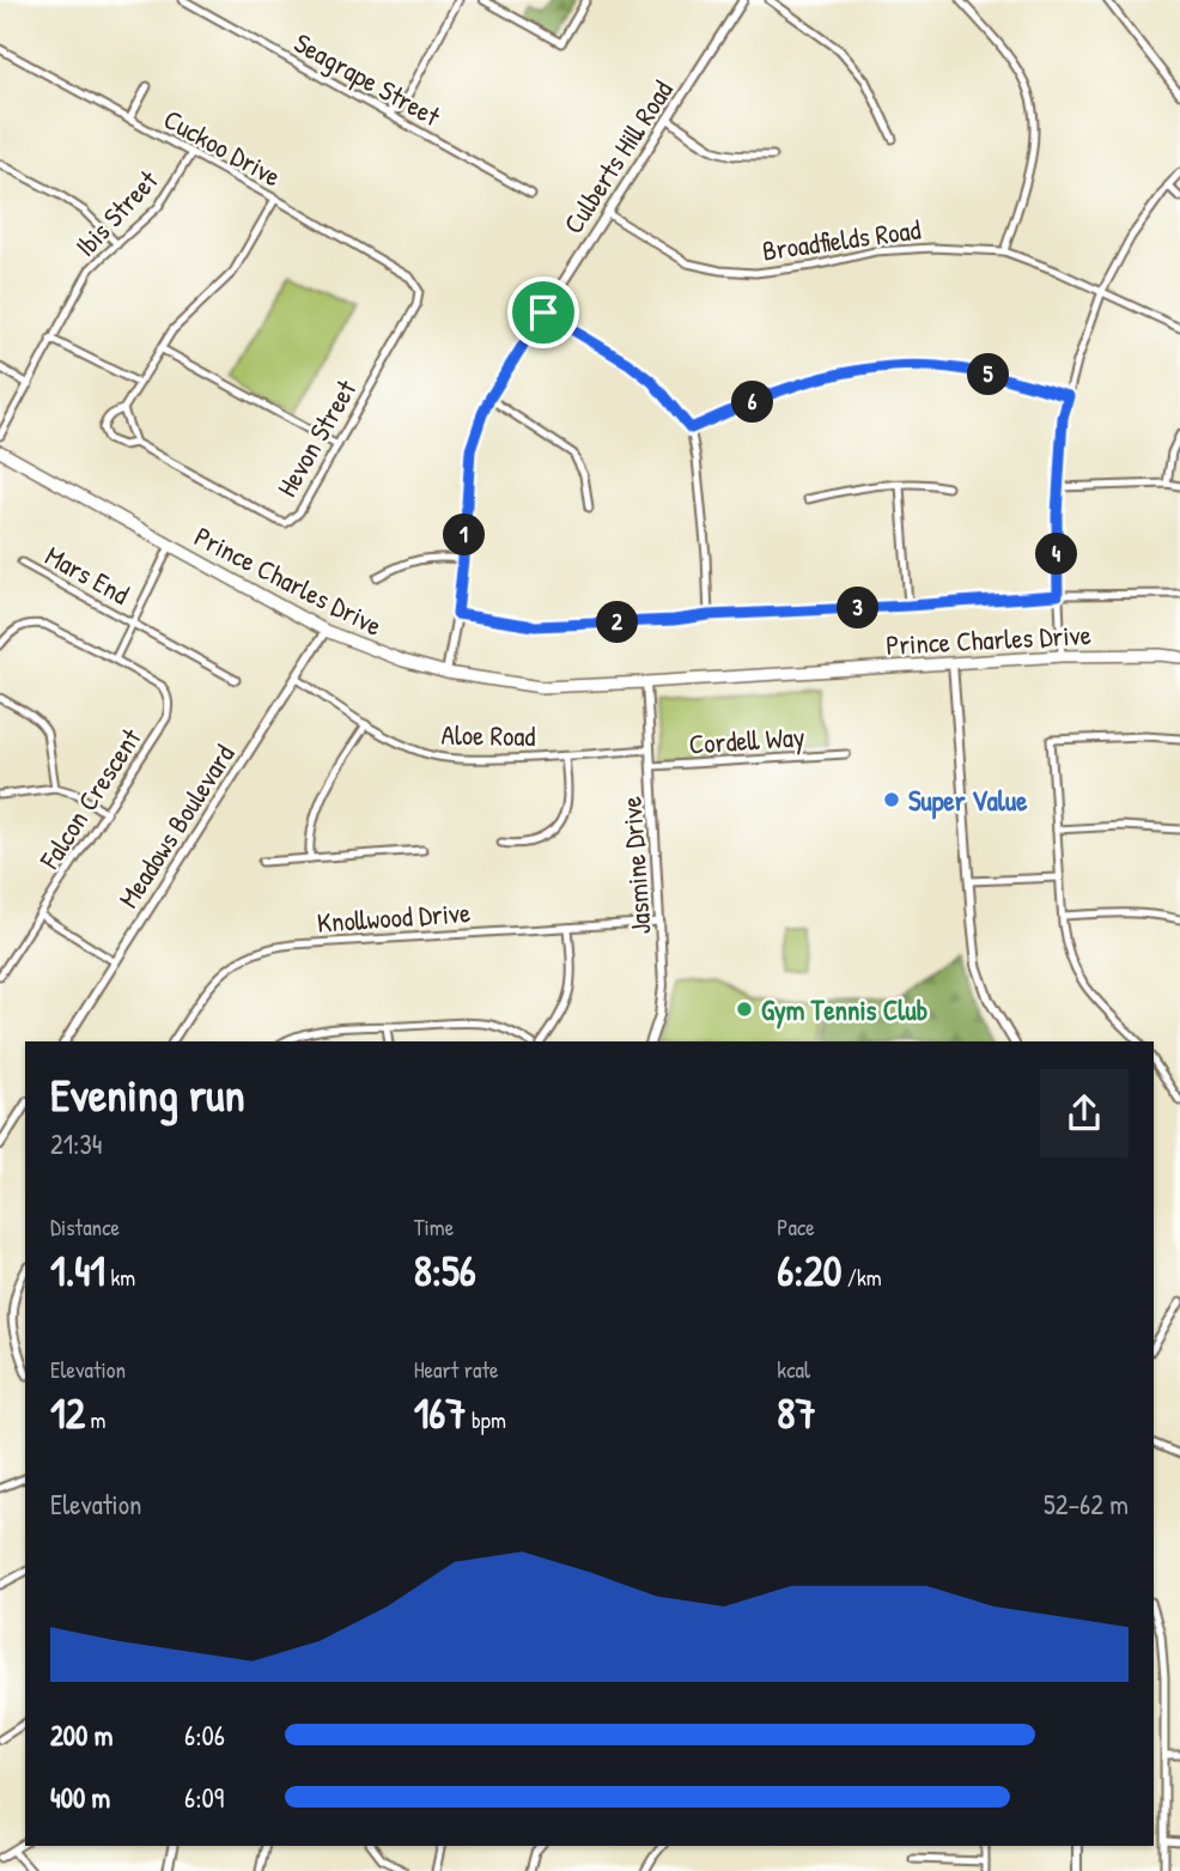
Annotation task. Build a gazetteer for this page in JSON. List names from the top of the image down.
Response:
{
  "streets": {
    "highway": ["Prince Charles Drive"],
    "street": [
      "Seagrape Street",
      "Cuckoo Drive",
      "Culberts Hill Road",
      "Ibis Street",
      "Broadfields Road",
      "Hevon Street",
      "Mars End",
      "Aloe Road",
      "Cordell Way",
      "Falcon Crescent",
      "Meadows Boulevard",
      "Jasmine Drive",
      "Knollwood Drive"
    ]
  },
  "crossings": [
    ["Cuckoo Drive", "Ibis Street"],
    ["Cuckoo Drive", "Hevon Street"],
    ["Culberts Hill Road", "Broadfields Road"],
    ["Culberts Hill Road", "Prince Charles Drive"],
    ["Prince Charles Drive", "Meadows Boulevard"],
    ["Prince Charles Drive", "Jasmine Drive"],
    ["Aloe Road", "Meadows Boulevard"],
    ["Aloe Road", "Jasmine Drive"],
    ["Cordell Way", "Jasmine Drive"],
    ["Jasmine Drive", "Knollwood Drive"]
  ],
  "places": ["Super Value", "Gym Tennis Club"],
  "page": {
    "pins": [
      "5",
      "6",
      "1",
      "4",
      "3",
      "2"
    ],
    "heading": ["Evening run", "21:34"],
    "stats": [
      ["Distance", "1.41 km"],
      ["Time", "8:56"],
      ["Pace", "6:20 /km"],
      ["Elevation", "12 m"],
      ["Heart rate", "167 bpm"],
      ["kcal", "87"]
    ],
    "chart": ["Elevation", "52–62 m"],
    "list": [
      {
        "name": "200 m",
        "note": "6:06"
      },
      {
        "name": "400 m",
        "note": "6:09"
      }
    ]
  }
}
